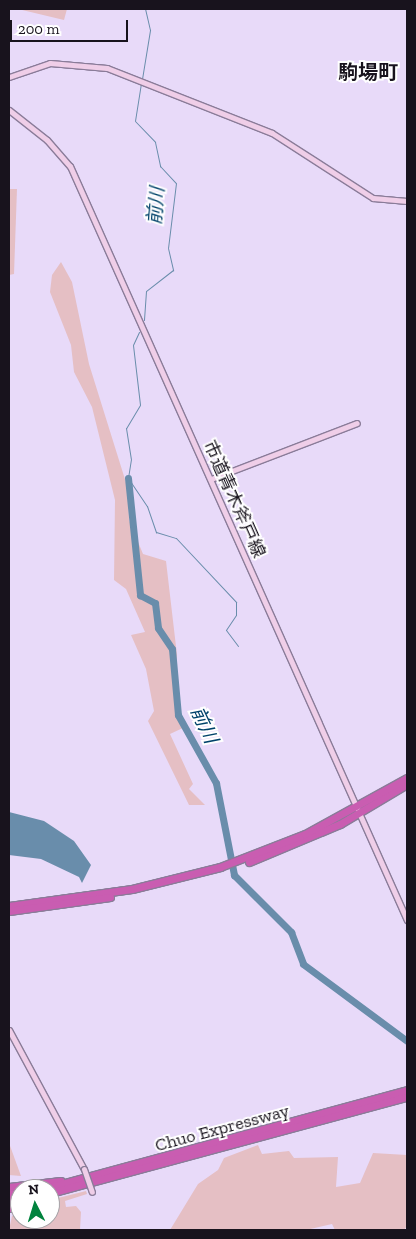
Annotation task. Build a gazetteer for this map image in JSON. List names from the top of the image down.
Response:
{
  "streets": {
    "highway": ["Chuo Expressway"],
    "street": ["市道青木斧戸線"]
  },
  "districts": ["駒場町"],
  "water": ["前川"],
  "scale_bar": "200 m",
  "north": "top"
}
